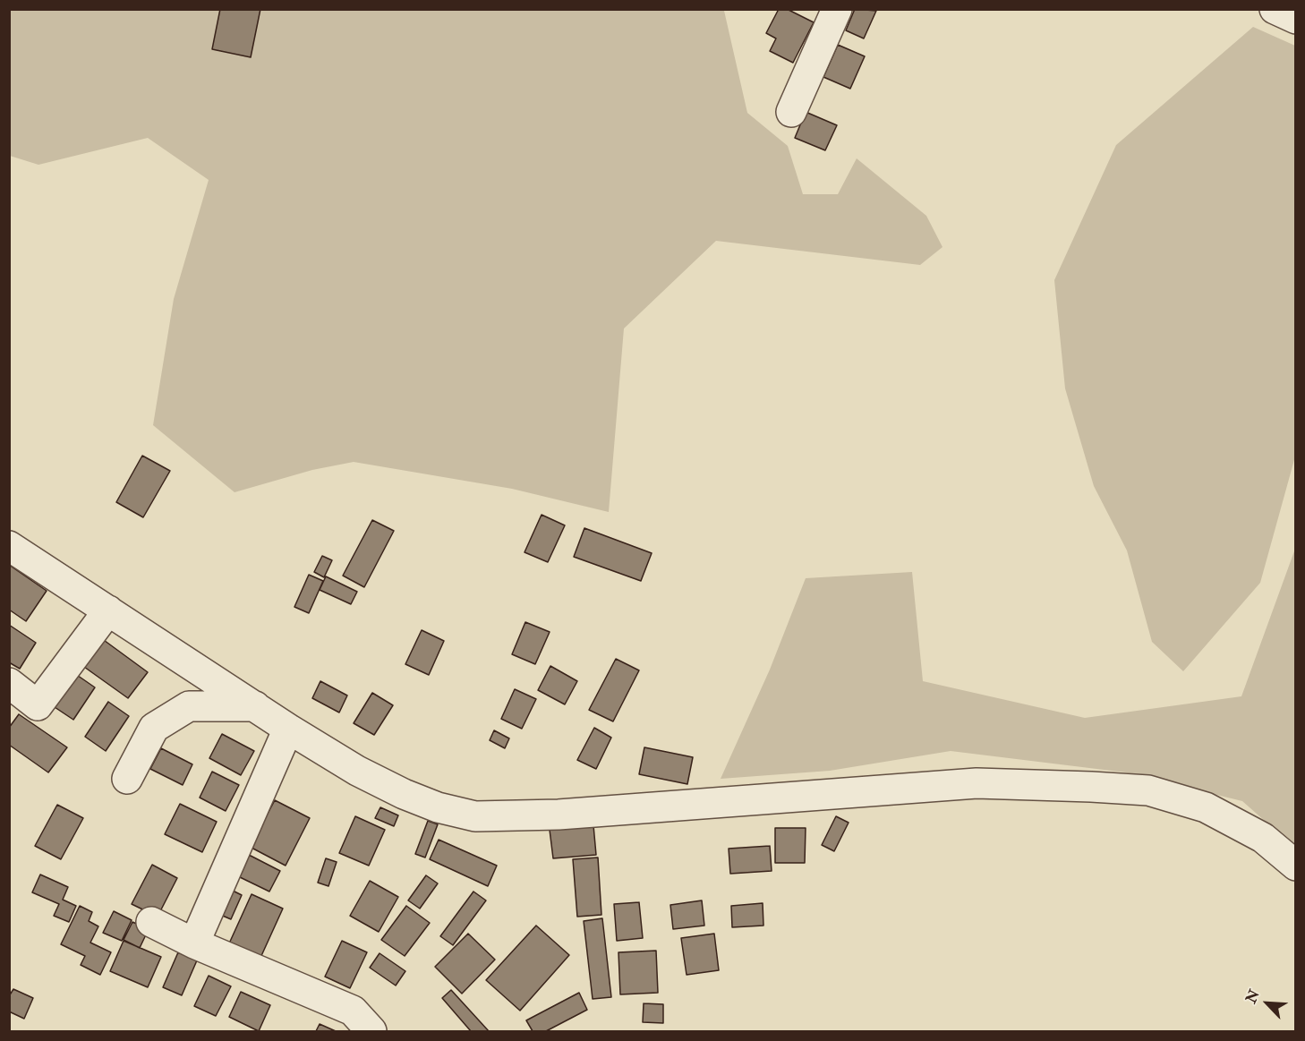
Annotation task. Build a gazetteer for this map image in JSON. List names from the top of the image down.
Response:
{
  "north": "top left"
}
